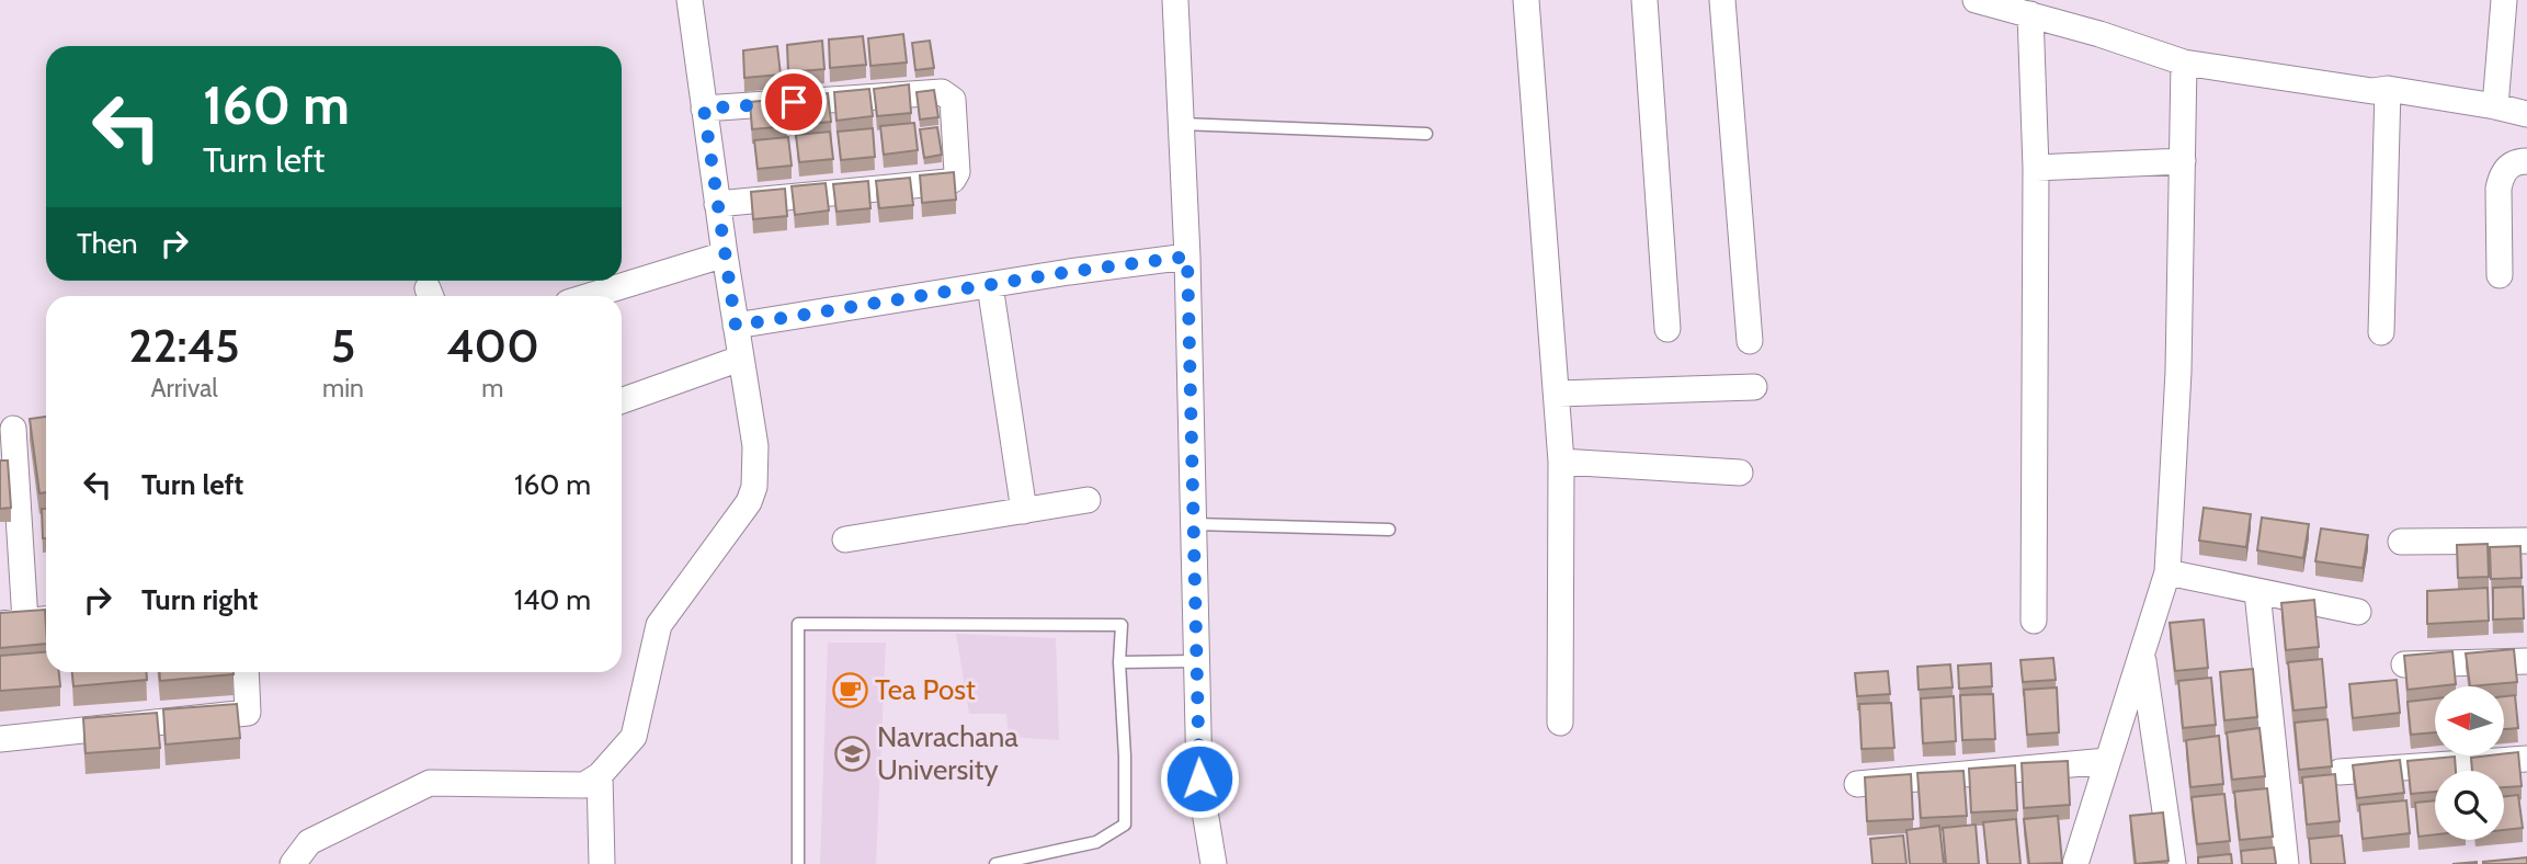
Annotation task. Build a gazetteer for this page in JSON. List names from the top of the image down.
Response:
{
  "places": {
    "cafe": ["Tea Post"],
    "school or university": ["Navrachana University"]
  },
  "north": "left",
  "page": {
    "turn": ["160 m", "Turn left"],
    "then": "Then",
    "eta": [
      "22:45",
      "Arrival",
      "5",
      "min",
      "400",
      "m"
    ],
    "list": [
      {
        "name": "Turn left",
        "value": "160 m"
      },
      {
        "name": "Turn right",
        "value": "140 m"
      }
    ]
  }
}
